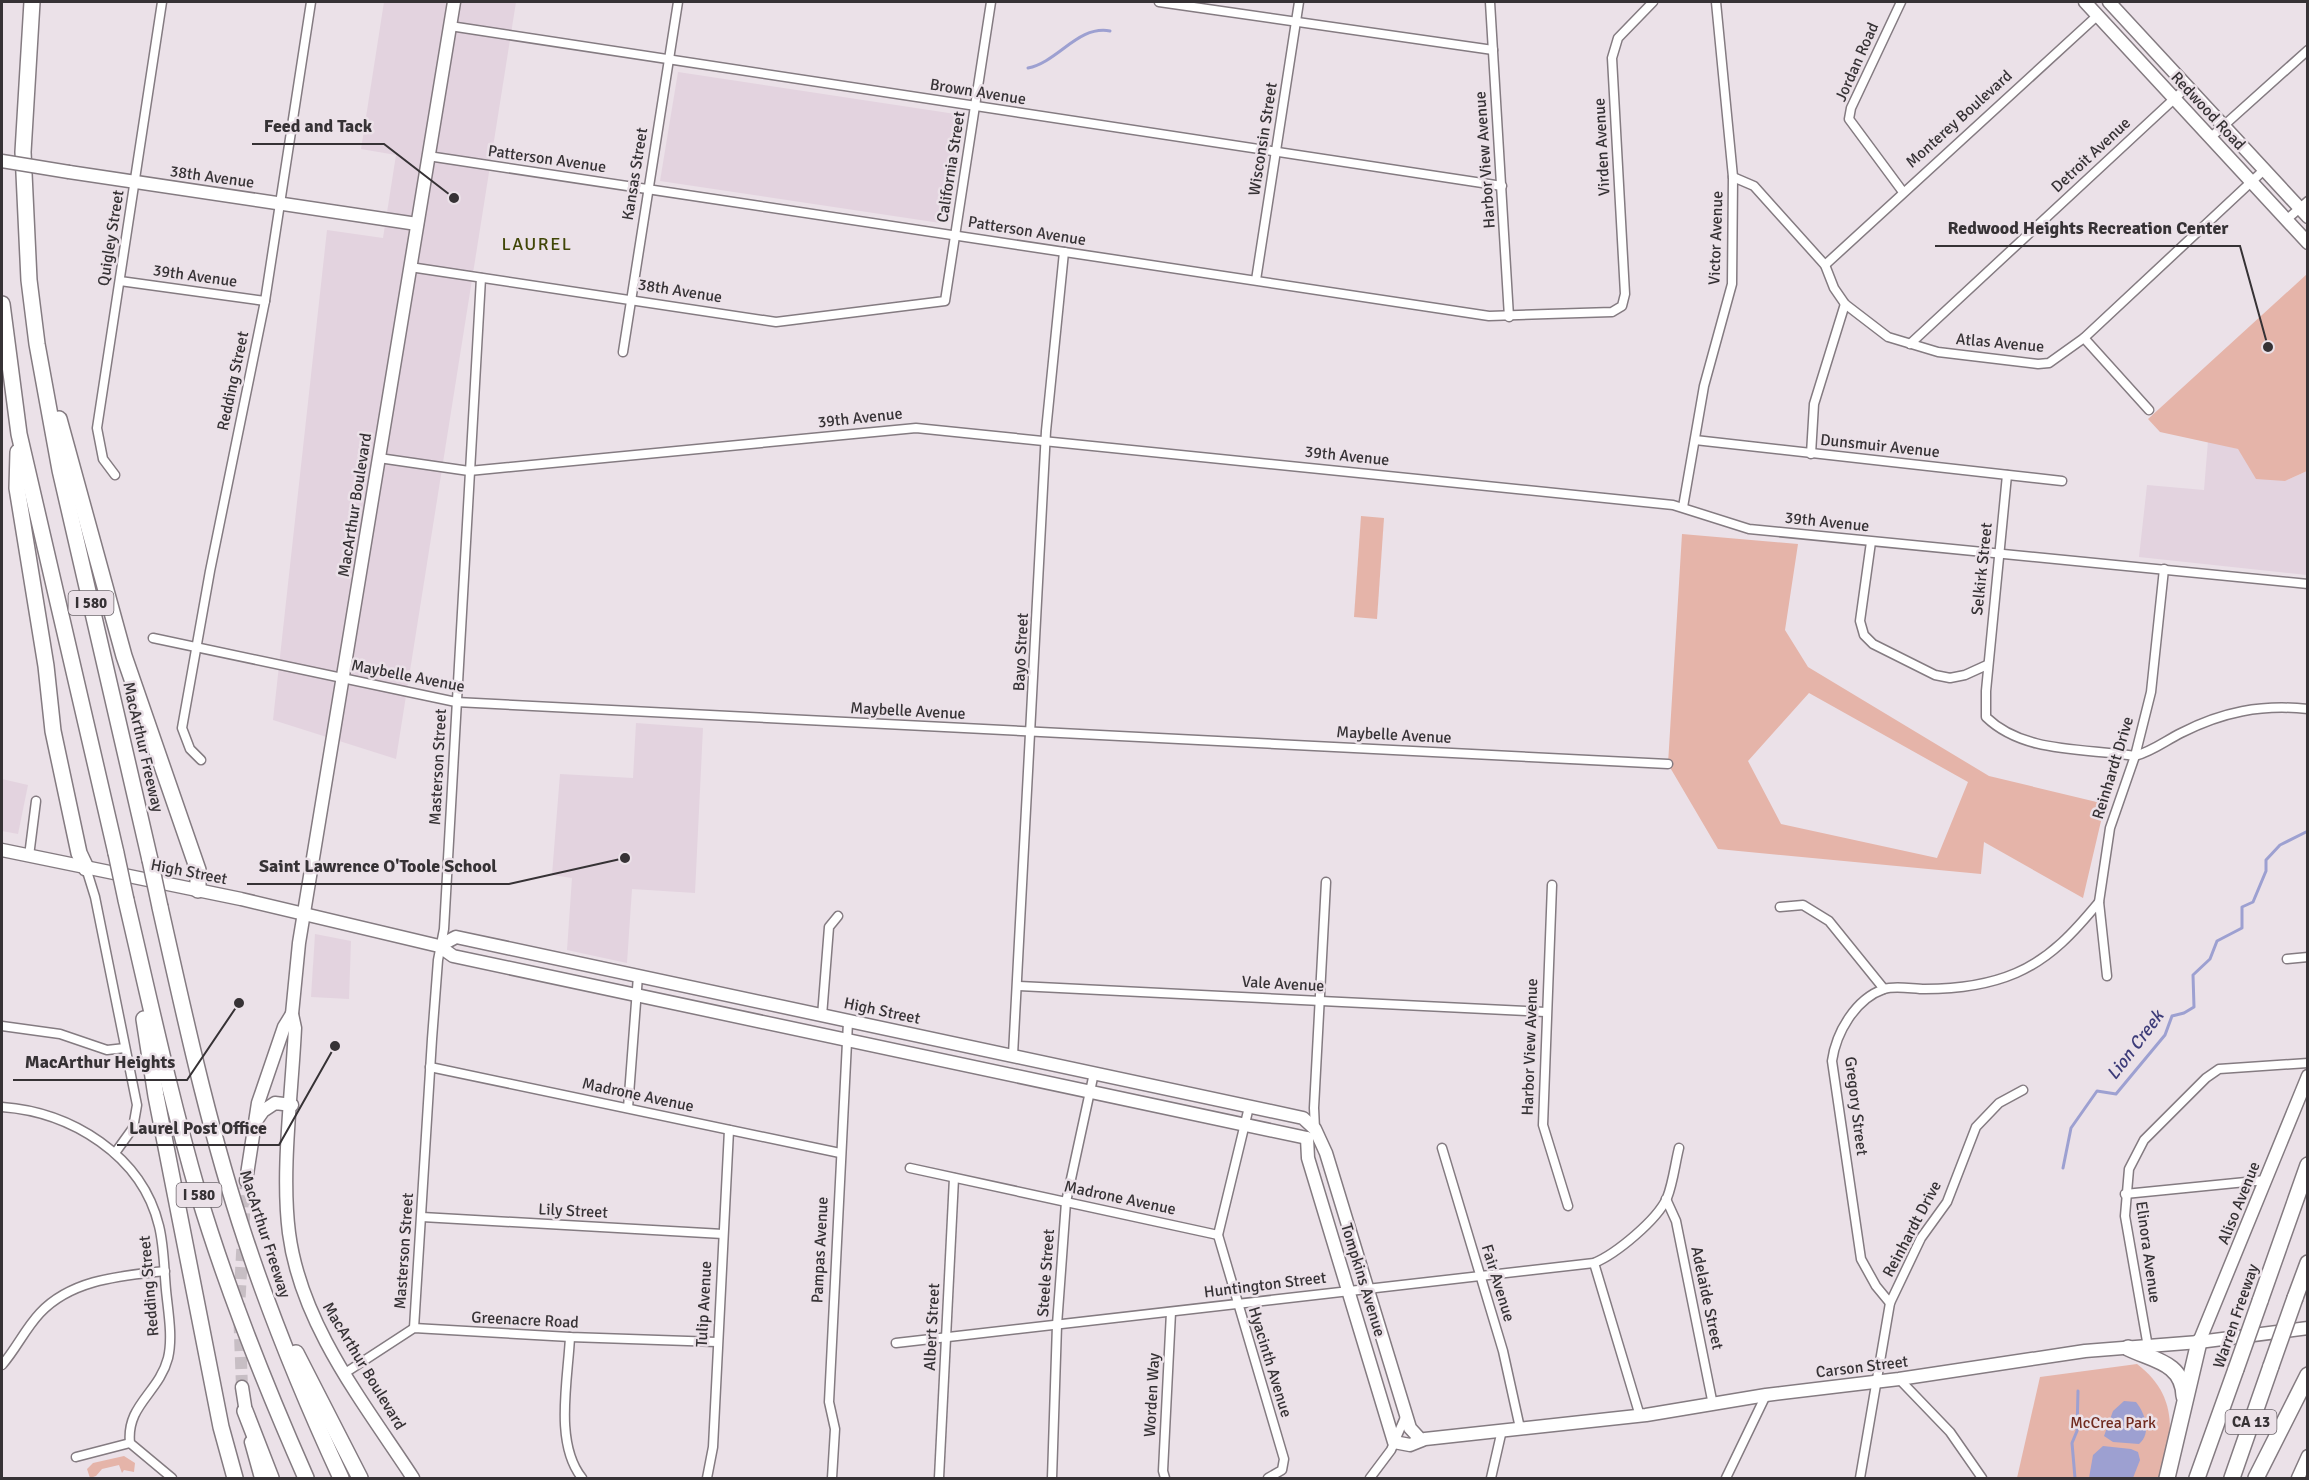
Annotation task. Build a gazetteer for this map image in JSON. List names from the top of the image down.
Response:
{
  "streets": {
    "highway": [
      "I 580",
      "MacArthur Freeway",
      "Warren Freeway",
      "CA 13"
    ],
    "street": [
      "Jordan Road",
      "Brown Avenue",
      "Redwood Road",
      "Monterey Boulevard",
      "Wisconsin Street",
      "Virden Avenue",
      "Detroit Avenue",
      "Patterson Avenue",
      "Harbor View Avenue",
      "California Street",
      "Kansas Street",
      "38th Avenue",
      "Quigley Street",
      "Victor Avenue",
      "39th Avenue",
      "Atlas Avenue",
      "Redding Street",
      "Dunsmuir Avenue",
      "MacArthur Boulevard",
      "Selkirk Street",
      "Bayo Street",
      "Maybelle Avenue",
      "Masterson Street",
      "Reinhardt Drive",
      "High Street",
      "Vale Avenue",
      "Madrone Avenue",
      "Gregory Street",
      "Aliso Avenue",
      "Lily Street",
      "Pampas Avenue",
      "Elinora Avenue",
      "Steele Street",
      "Tompkins Avenue",
      "Fair Avenue",
      "Huntington Street",
      "Adelaide Street",
      "Tulip Avenue",
      "Greenacre Road",
      "Albert Street",
      "Hyacinth Avenue",
      "Carson Street",
      "Worden Way"
    ]
  },
  "crossings": [
    ["Jordan Road", "Monterey Boulevard"],
    ["Brown Avenue", "Wisconsin Street"],
    ["Brown Avenue", "Harbor View Avenue"],
    ["Brown Avenue", "California Street"],
    ["Brown Avenue", "Kansas Street"],
    ["Brown Avenue", "MacArthur Boulevard"],
    ["Redwood Road", "Monterey Boulevard"],
    ["Redwood Road", "Detroit Avenue"],
    ["Redwood Road", "Atlas Avenue"],
    ["Monterey Boulevard", "Atlas Avenue"],
    ["Wisconsin Street", "Patterson Avenue"],
    ["Virden Avenue", "Patterson Avenue"],
    ["Detroit Avenue", "Atlas Avenue"],
    ["Patterson Avenue", "Harbor View Avenue"],
    ["Patterson Avenue", "California Street"],
    ["Patterson Avenue", "Kansas Street"],
    ["Patterson Avenue", "MacArthur Boulevard"],
    ["Patterson Avenue", "Bayo Street"],
    ["Harbor View Avenue", "Vale Avenue"],
    ["California Street", "38th Avenue"],
    ["Kansas Street", "38th Avenue"],
    ["38th Avenue", "Quigley Street"],
    ["38th Avenue", "Redding Street"],
    ["38th Avenue", "MacArthur Boulevard"],
    ["38th Avenue", "Masterson Street"],
    ["Quigley Street", "39th Avenue"],
    ["Victor Avenue", "39th Avenue"],
    ["Victor Avenue", "Atlas Avenue"],
    ["Victor Avenue", "Dunsmuir Avenue"],
    ["39th Avenue", "Redding Street"],
    ["39th Avenue", "MacArthur Boulevard"],
    ["39th Avenue", "Selkirk Street"],
    ["39th Avenue", "Bayo Street"],
    ["39th Avenue", "Masterson Street"],
    ["39th Avenue", "Reinhardt Drive"],
    ["Redding Street", "Maybelle Avenue"],
    ["Dunsmuir Avenue", "Selkirk Street"],
    ["MacArthur Boulevard", "Maybelle Avenue"],
    ["MacArthur Boulevard", "High Street"],
    ["Selkirk Street", "Reinhardt Drive"],
    ["Bayo Street", "Maybelle Avenue"],
    ["Bayo Street", "High Street"],
    ["Bayo Street", "Vale Avenue"],
    ["Maybelle Avenue", "Masterson Street"],
    ["Masterson Street", "High Street"],
    ["Masterson Street", "Madrone Avenue"],
    ["Masterson Street", "Lily Street"],
    ["Masterson Street", "Greenacre Road"],
    ["Reinhardt Drive", "Gregory Street"],
    ["Reinhardt Drive", "Carson Street"],
    ["High Street", "Pampas Avenue"],
    ["High Street", "Steele Street"],
    ["High Street", "Tompkins Avenue"],
    ["High Street", "Hyacinth Avenue"],
    ["Vale Avenue", "Tompkins Avenue"],
    ["Madrone Avenue", "Pampas Avenue"],
    ["Madrone Avenue", "Steele Street"],
    ["Madrone Avenue", "Tulip Avenue"],
    ["Madrone Avenue", "Albert Street"],
    ["Madrone Avenue", "Hyacinth Avenue"],
    ["Aliso Avenue", "Carson Street"],
    ["Lily Street", "Tulip Avenue"],
    ["Elinora Avenue", "Carson Street"],
    ["Steele Street", "Huntington Street"],
    ["Tompkins Avenue", "Huntington Street"],
    ["Tompkins Avenue", "Carson Street"],
    ["Fair Avenue", "Huntington Street"],
    ["Fair Avenue", "Carson Street"],
    ["Huntington Street", "Adelaide Street"],
    ["Huntington Street", "Albert Street"],
    ["Huntington Street", "Hyacinth Avenue"],
    ["Huntington Street", "Worden Way"],
    ["Adelaide Street", "Carson Street"],
    ["Tulip Avenue", "Greenacre Road"]
  ],
  "districts": ["LAUREL"],
  "water": ["Lion Creek"],
  "parks": ["McCrea Park"],
  "places": [
    "Feed and Tack",
    "Redwood Heights Recreation Center",
    "Saint Lawrence O'Toole School",
    "MacArthur Heights",
    "Laurel Post Office"
  ]
}
